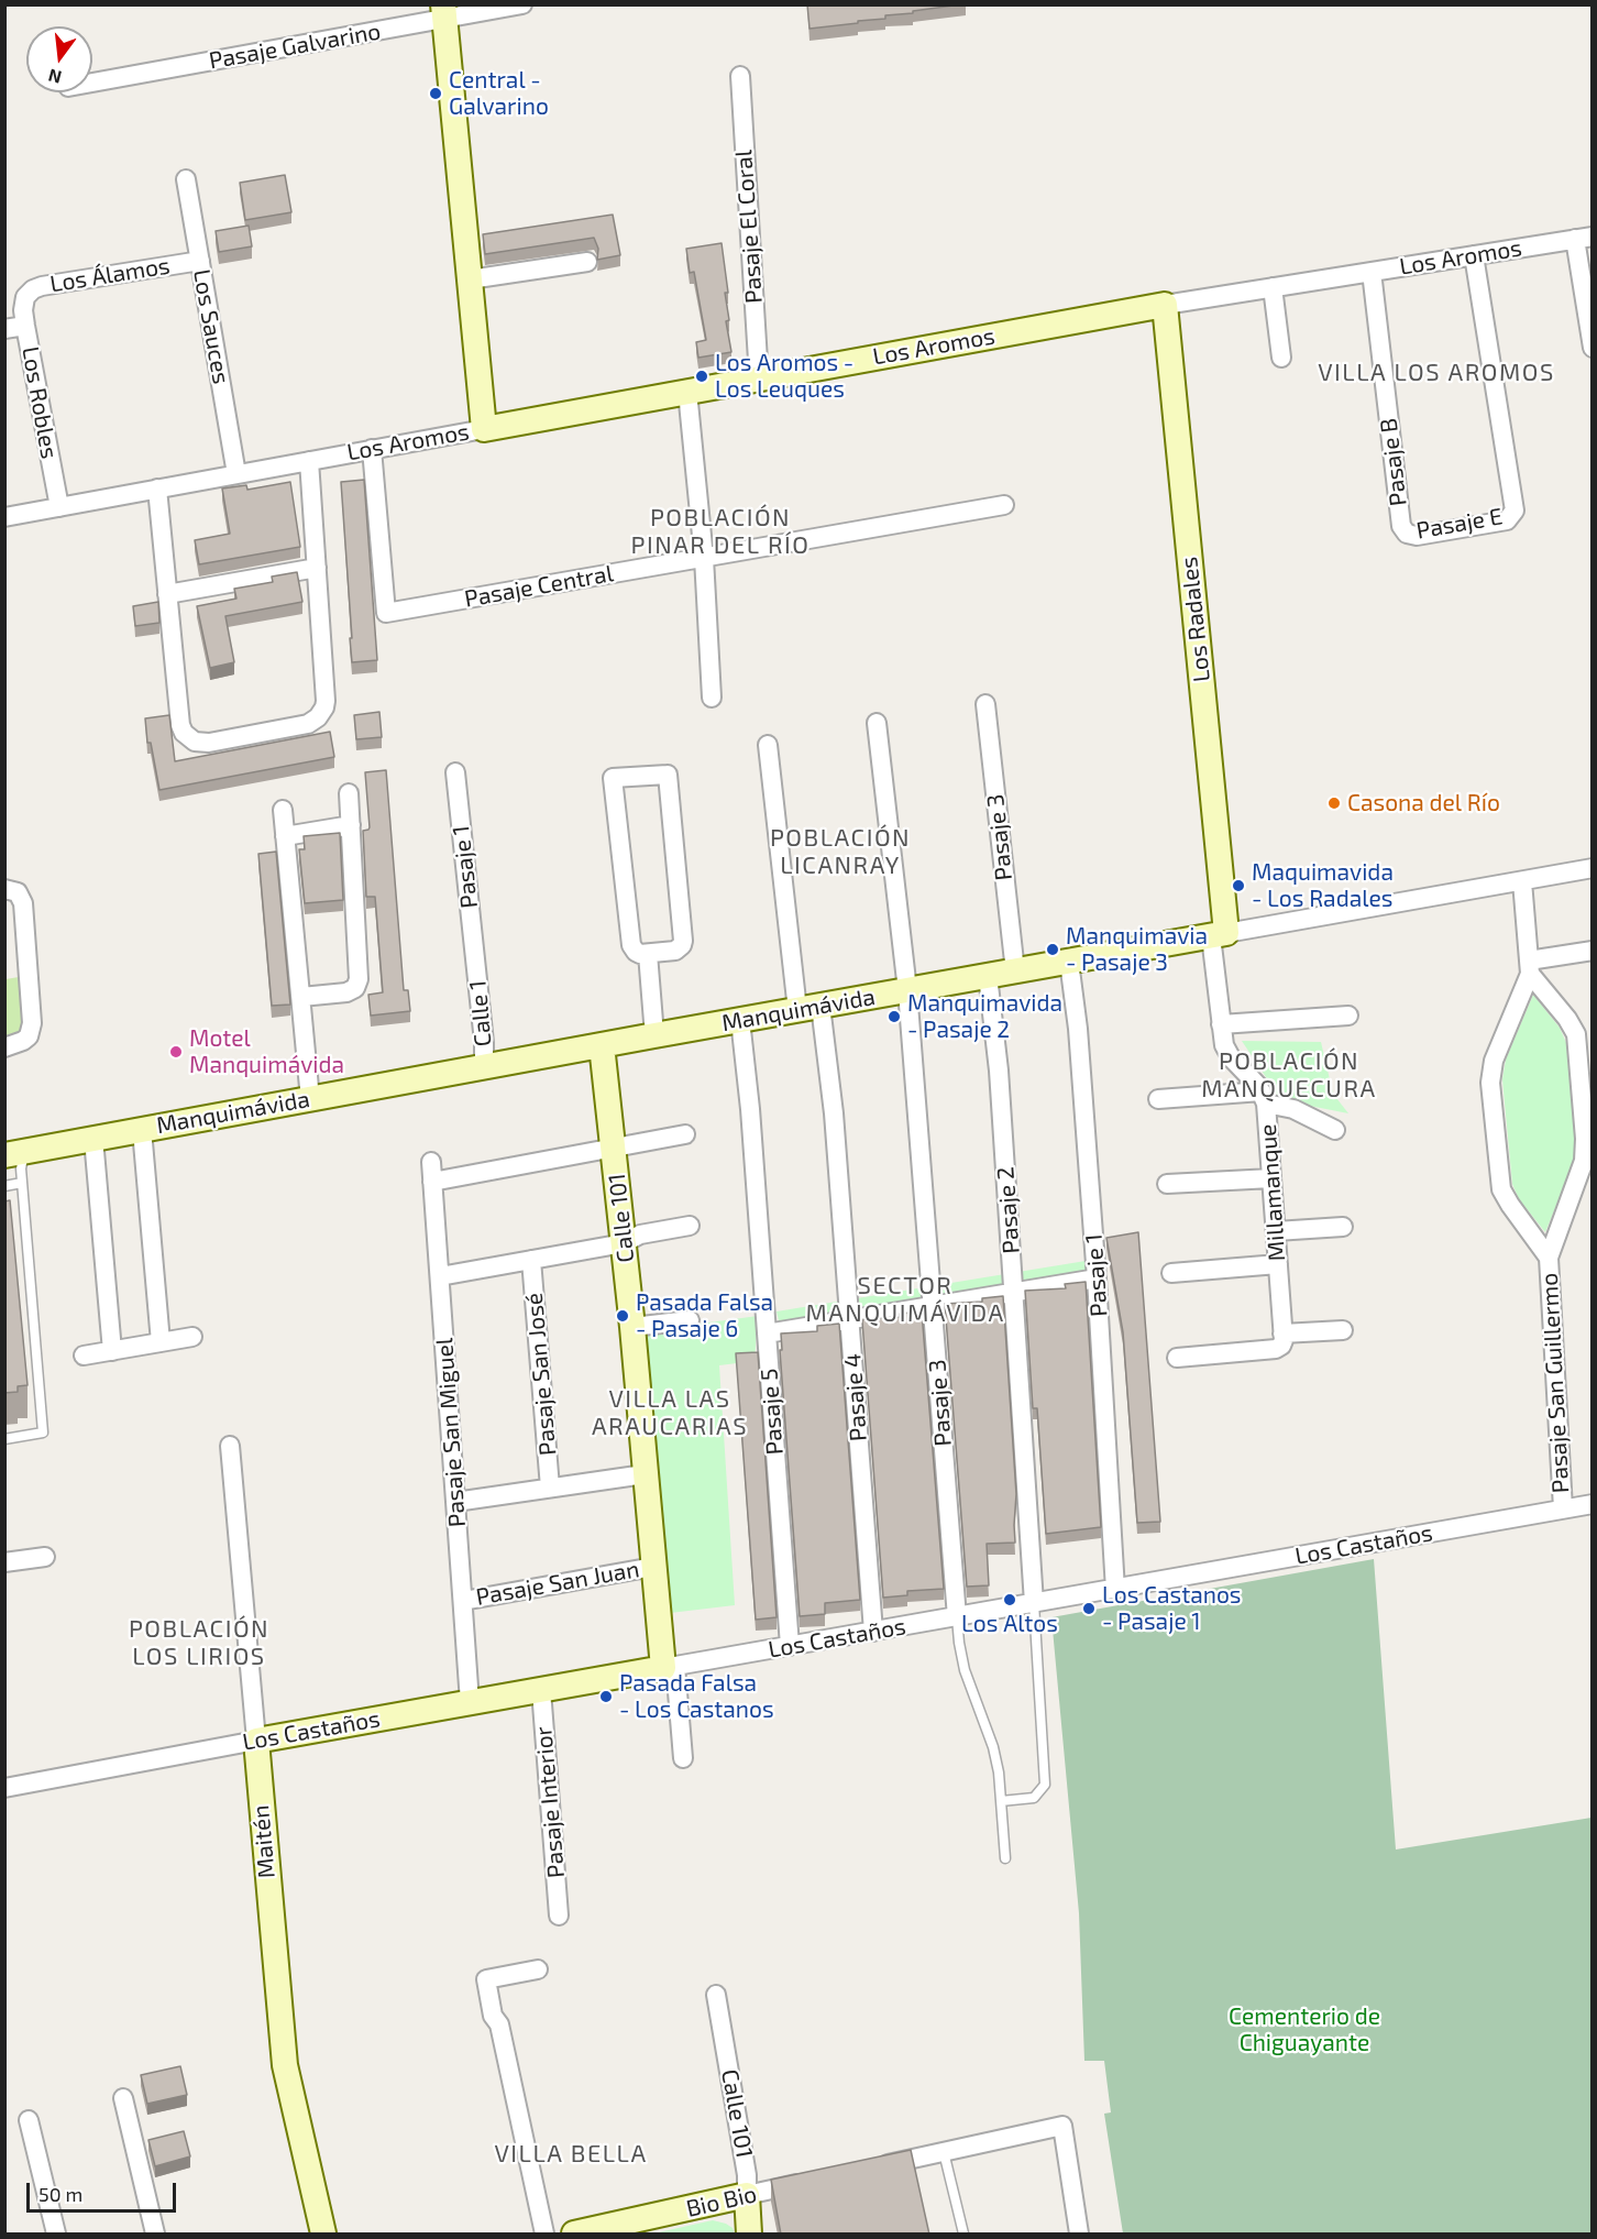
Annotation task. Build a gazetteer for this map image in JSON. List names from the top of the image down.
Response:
{
  "streets": {
    "street": [
      "Pasaje Galvarino",
      "Pasaje El Coral",
      "Los Aromos",
      "Los Álamos",
      "Los Sauces",
      "Los Robles",
      "Pasaje B",
      "Pasaje E",
      "Pasaje Central",
      "Los Radales",
      "Pasaje 3",
      "Pasaje 1",
      "Manquimávida",
      "Calle 1",
      "Millamanque",
      "Pasaje 2",
      "Calle 101",
      "Pasaje San José",
      "Pasaje San Guillermo",
      "Pasaje 4",
      "Pasaje 5",
      "Pasaje San Miguel",
      "Los Castaños",
      "Pasaje San Juan",
      "Pasaje Interior",
      "Maitén",
      "Bio Bio"
    ]
  },
  "crossings": [
    ["Pasaje El Coral", "Los Aromos"],
    ["Los Aromos", "Los Sauces"],
    ["Los Aromos", "Los Robles"],
    ["Los Aromos", "Pasaje B"],
    ["Los Aromos", "Pasaje E"],
    ["Los Aromos", "Pasaje Central"],
    ["Los Aromos", "Los Radales"],
    ["Los Álamos", "Los Sauces"],
    ["Los Álamos", "Los Robles"],
    ["Pasaje B", "Pasaje E"],
    ["Los Radales", "Manquimávida"],
    ["Los Radales", "Millamanque"],
    ["Pasaje 3", "Manquimávida"],
    ["Pasaje 3", "Los Castaños"],
    ["Pasaje 1", "Manquimávida"],
    ["Pasaje 1", "Calle 1"],
    ["Pasaje 1", "Los Castaños"],
    ["Manquimávida", "Calle 1"],
    ["Manquimávida", "Millamanque"],
    ["Manquimávida", "Pasaje 2"],
    ["Manquimávida", "Calle 101"],
    ["Manquimávida", "Pasaje San Guillermo"],
    ["Manquimávida", "Pasaje 4"],
    ["Manquimávida", "Pasaje 5"],
    ["Pasaje 2", "Los Castaños"],
    ["Calle 101", "Los Castaños"],
    ["Calle 101", "Pasaje San Juan"],
    ["Calle 101", "Bio Bio"],
    ["Pasaje San Guillermo", "Los Castaños"],
    ["Pasaje 4", "Los Castaños"],
    ["Pasaje 5", "Los Castaños"],
    ["Pasaje San Miguel", "Los Castaños"],
    ["Pasaje San Miguel", "Pasaje San Juan"],
    ["Los Castaños", "Pasaje Interior"],
    ["Los Castaños", "Maitén"]
  ],
  "districts": [
    "VILLA LOS AROMOS",
    "POBLACIÓN PINAR DEL RÍO",
    "POBLACIÓN LICANRAY",
    "POBLACIÓN MANQUECURA",
    "SECTOR MANQUIMÁVIDA",
    "VILLA LAS ARAUCARIAS",
    "POBLACIÓN LOS LIRIOS",
    "VILLA BELLA"
  ],
  "parks": ["Cementerio de Chiguayante"],
  "places": [
    "Central - Galvarino",
    "Los Aromos - Los Leuques",
    "Casona del Río",
    "Maquimavida - Los Radales",
    "Manquimavia - Pasaje 3",
    "Manquimavida - Pasaje 2",
    "Motel Manquimávida",
    "Pasada Falsa - Pasaje 6",
    "Los Altos",
    "Los Castanos - Pasaje 1",
    "Pasada Falsa - Los Castanos"
  ],
  "scale_bar": "50 m",
  "north": "bottom"
}
